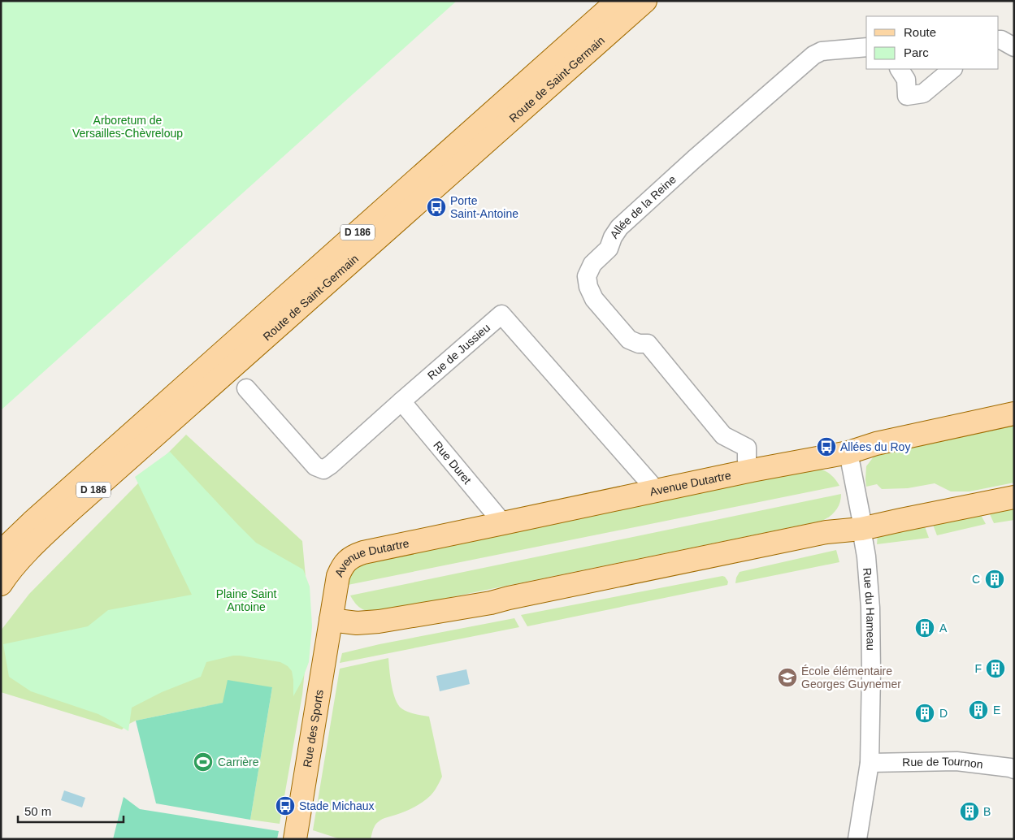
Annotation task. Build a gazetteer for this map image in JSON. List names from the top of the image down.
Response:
{
  "streets": {
    "main road": [
      "Route de Saint-Germain",
      "D 186",
      "Avenue Dutartre",
      "Rue des Sports"
    ],
    "street": [
      "Allée de la Reine",
      "Rue de Jussieu",
      "Rue Duret",
      "Rue du Hameau",
      "Rue de Tournon"
    ]
  },
  "crossings": [
    ["Allée de la Reine", "Avenue Dutartre"],
    ["Rue de Jussieu", "Rue Duret"],
    ["Rue de Jussieu", "Avenue Dutartre"],
    ["Rue Duret", "Avenue Dutartre"],
    ["Avenue Dutartre", "Rue du Hameau"],
    ["Avenue Dutartre", "Rue des Sports"],
    ["Rue du Hameau", "Rue de Tournon"]
  ],
  "parks": ["Arboretum de Versailles-Chèvreloup", "Plaine Saint Antoine"],
  "places": {
    "bus stop": ["Porte Saint-Antoine", "Allées du Roy", "Stade Michaux"],
    "building": [
      "C",
      "A",
      "F",
      "E",
      "D",
      "B"
    ],
    "school or university": ["École élémentaire Georges Guynemer"],
    "sports": ["Carrière"]
  },
  "legend": ["Route", "Parc"],
  "scale_bar": "50 m"
}
